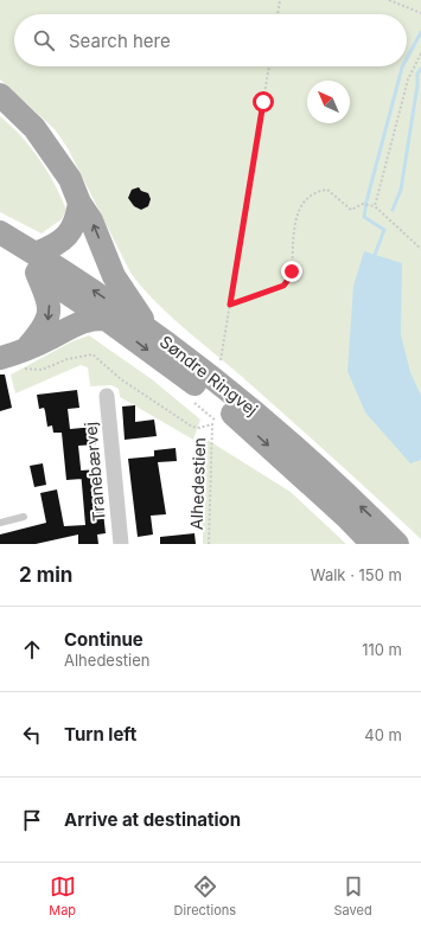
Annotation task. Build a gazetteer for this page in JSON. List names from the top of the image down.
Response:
{
  "streets": {
    "main road": ["Søndre Ringvej"],
    "street": ["Tranebærvej"],
    "path": ["Alhedestien"]
  },
  "north": "top left",
  "page": {
    "search": "Search here",
    "heading": ["2 min", "Walk · 150 m"],
    "list": [
      ["Continue", "Alhedestien", "110 m"],
      ["Turn left", "40 m"],
      "Arrive at destination"
    ],
    "nav": ["Map", "Directions", "Saved"]
  }
}
